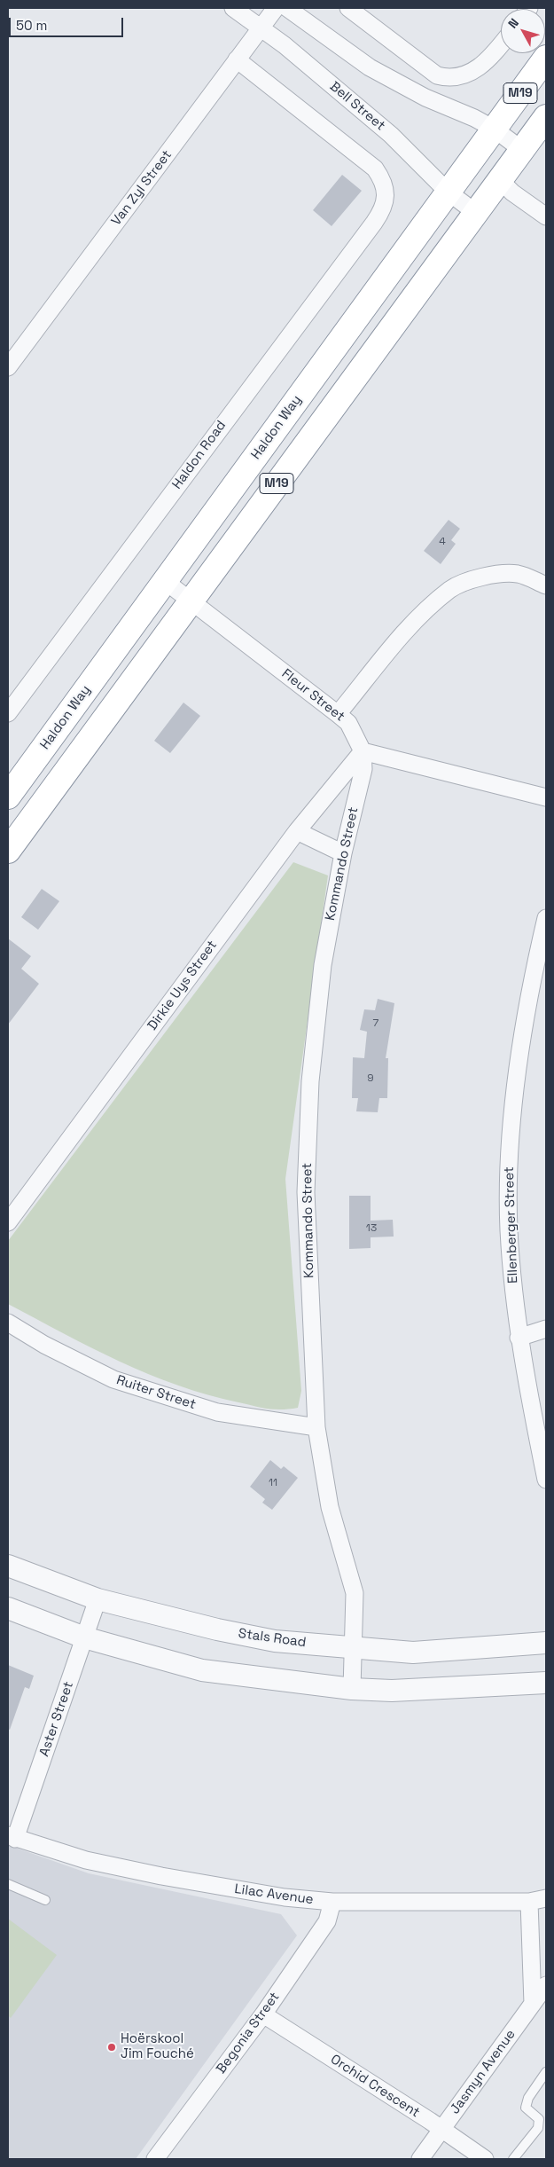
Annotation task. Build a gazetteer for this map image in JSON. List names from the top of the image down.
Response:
{
  "streets": {
    "highway": ["M19", "Haldon Way"],
    "street": [
      "Bell Street",
      "Van Zyl Street",
      "Haldon Road",
      "Fleur Street",
      "Kommando Street",
      "Dirkie Uys Street",
      "Ellenberger Street",
      "Ruiter Street",
      "Stals Road",
      "Aster Street",
      "Lilac Avenue",
      "Begonia Street",
      "Jasmyn Avenue",
      "Orchid Crescent"
    ]
  },
  "crossings": [
    ["M19", "Bell Street"],
    ["M19", "Fleur Street"],
    ["Bell Street", "Van Zyl Street"],
    ["Bell Street", "Haldon Way"],
    ["Van Zyl Street", "Haldon Road"],
    ["Haldon Way", "Fleur Street"],
    ["Fleur Street", "Kommando Street"],
    ["Fleur Street", "Dirkie Uys Street"],
    ["Kommando Street", "Dirkie Uys Street"],
    ["Kommando Street", "Ruiter Street"],
    ["Kommando Street", "Stals Road"],
    ["Stals Road", "Aster Street"],
    ["Aster Street", "Lilac Avenue"],
    ["Lilac Avenue", "Begonia Street"],
    ["Begonia Street", "Orchid Crescent"],
    ["Jasmyn Avenue", "Orchid Crescent"]
  ],
  "places": ["Hoërskool Jim Fouché"],
  "house_numbers": [
    "4",
    "7",
    "9",
    "13",
    "11"
  ],
  "scale_bar": "50 m",
  "north": "top left"
}
